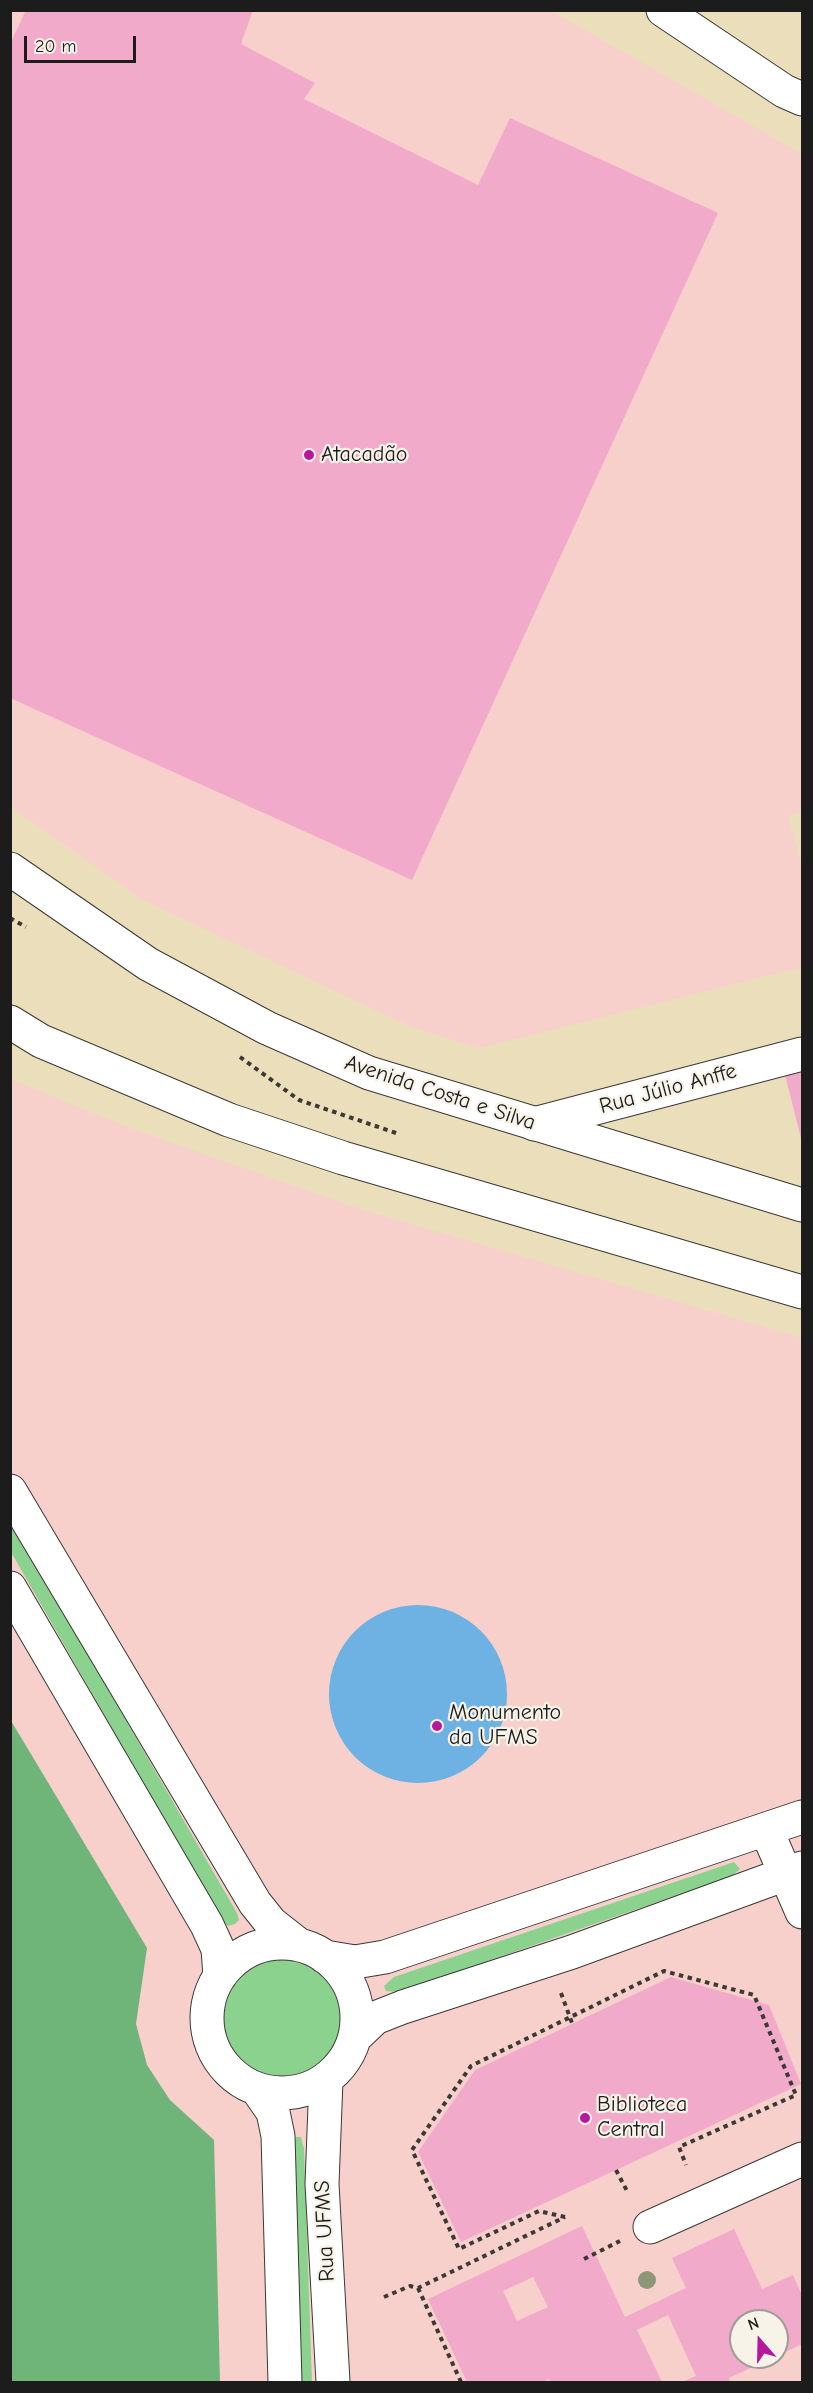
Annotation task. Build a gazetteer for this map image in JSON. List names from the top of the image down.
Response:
{
  "streets": {
    "main road": ["Rua Júlio Anffe", "Avenida Costa e Silva", "Rua UFMS"]
  },
  "crossings": [
    ["Rua Júlio Anffe", "Avenida Costa e Silva"]
  ],
  "places": ["Atacadão", "Monumento da UFMS", "Biblioteca Central"],
  "scale_bar": "20 m",
  "north": "top"
}
